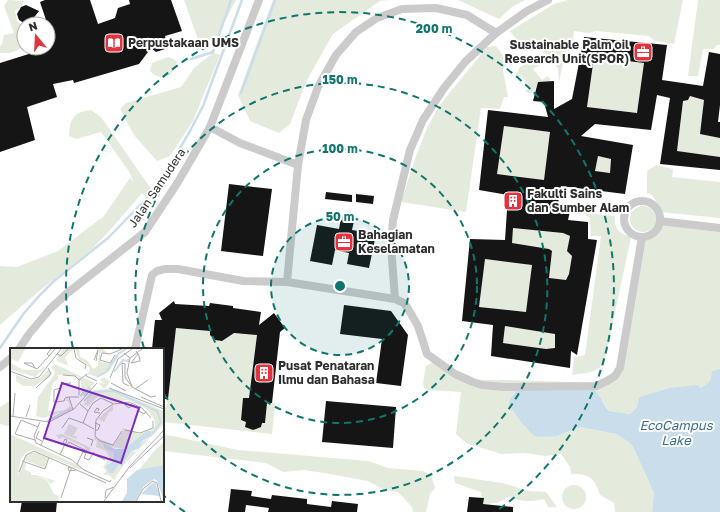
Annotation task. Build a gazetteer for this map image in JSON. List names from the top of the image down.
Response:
{
  "streets": {
    "street": ["Jalan Samudera"]
  },
  "water": ["EcoCampus Lake"],
  "places": {
    "library": ["Perpustakaan UMS"],
    "office": ["Sustainable Palm oil Research Unit(SPOR)", "Bahagian Keselamatan"],
    "building": ["Fakulti Sains dan Sumber Alam", "Pusat Penataran Ilmu dan Bahasa"]
  },
  "north": "top",
  "rings": [
    "200 m",
    "150 m",
    "100 m",
    "50 m"
  ]
}
